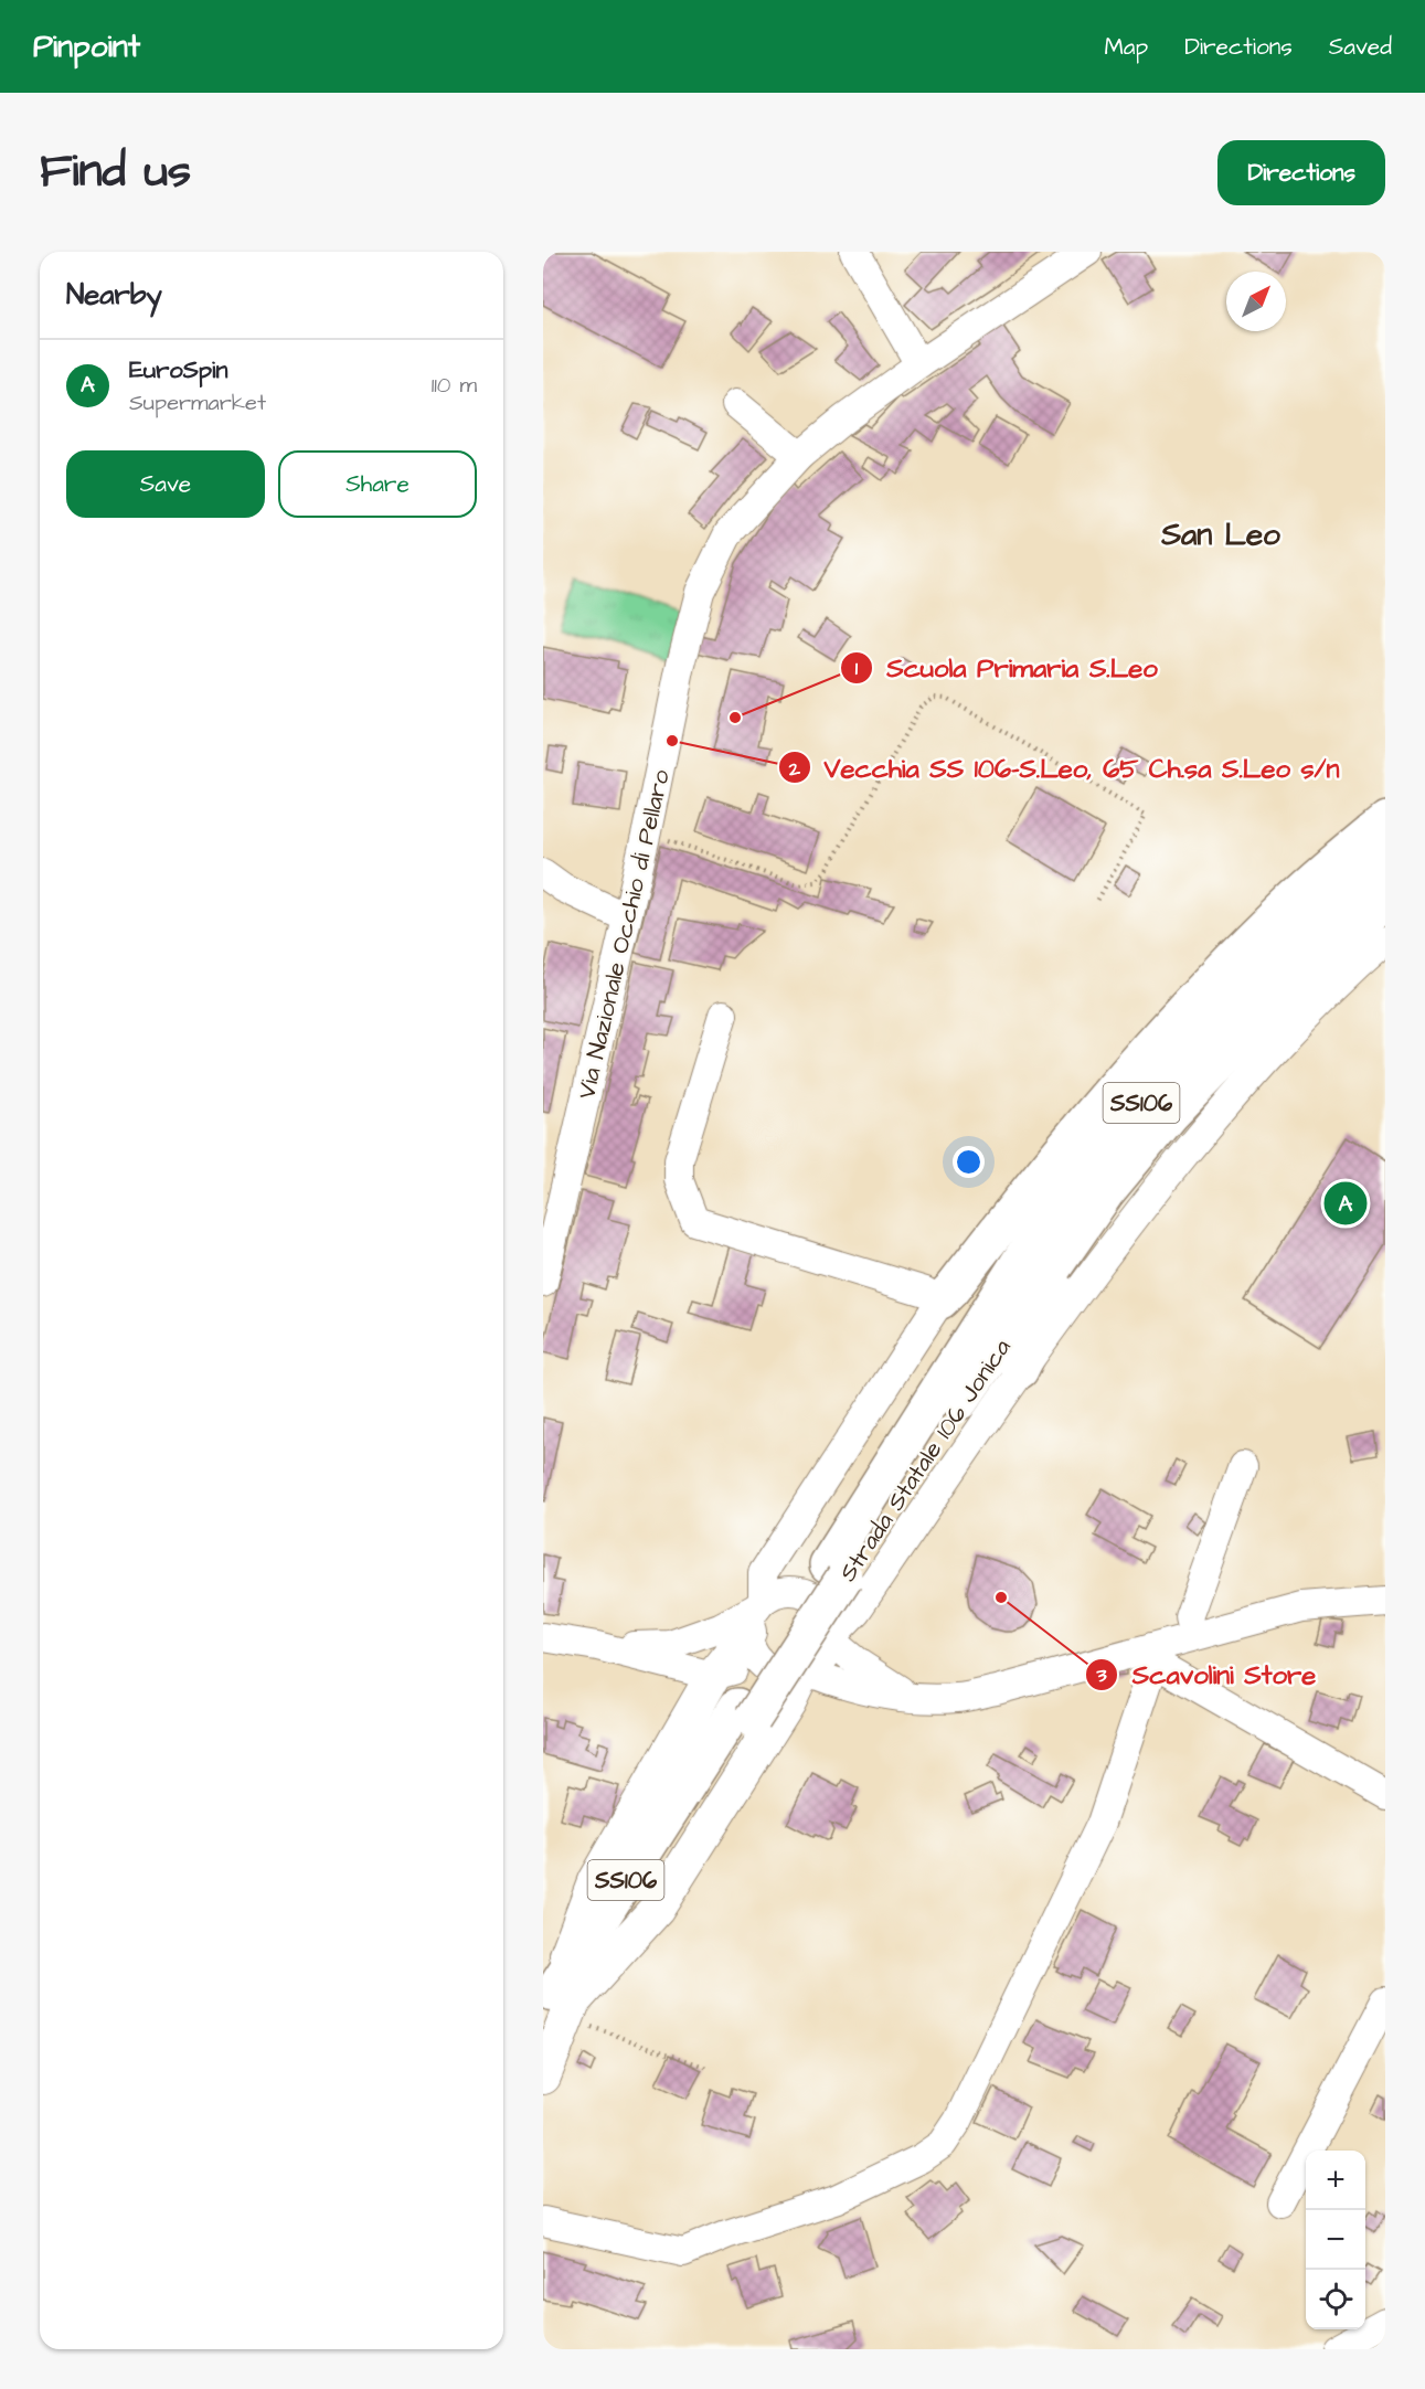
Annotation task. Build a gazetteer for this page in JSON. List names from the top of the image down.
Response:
{
  "streets": {
    "highway": ["SS106", "Strada Statale 106 Jonica"],
    "street": ["Via Nazionale Occhio di Pellaro"]
  },
  "districts": ["San Leo"],
  "places": ["Scuola Primaria S.Leo", "Vecchia SS 106-S.Leo, 65 Ch.sa S.Leo s/n", "Scavolini Store"],
  "north": "top right",
  "page": {
    "header": "Pinpoint",
    "nav": ["Map", "Directions", "Saved"],
    "title": "Find us",
    "buttons": [
      "Directions",
      ["Save", "Share"]
    ],
    "heading": "Nearby",
    "list": [
      {
        "mark": "A",
        "name": "EuroSpin",
        "note": "Supermarket",
        "value": "110 m"
      }
    ],
    "pins": "A",
    "map_buttons": ["+", "−"]
  }
}
